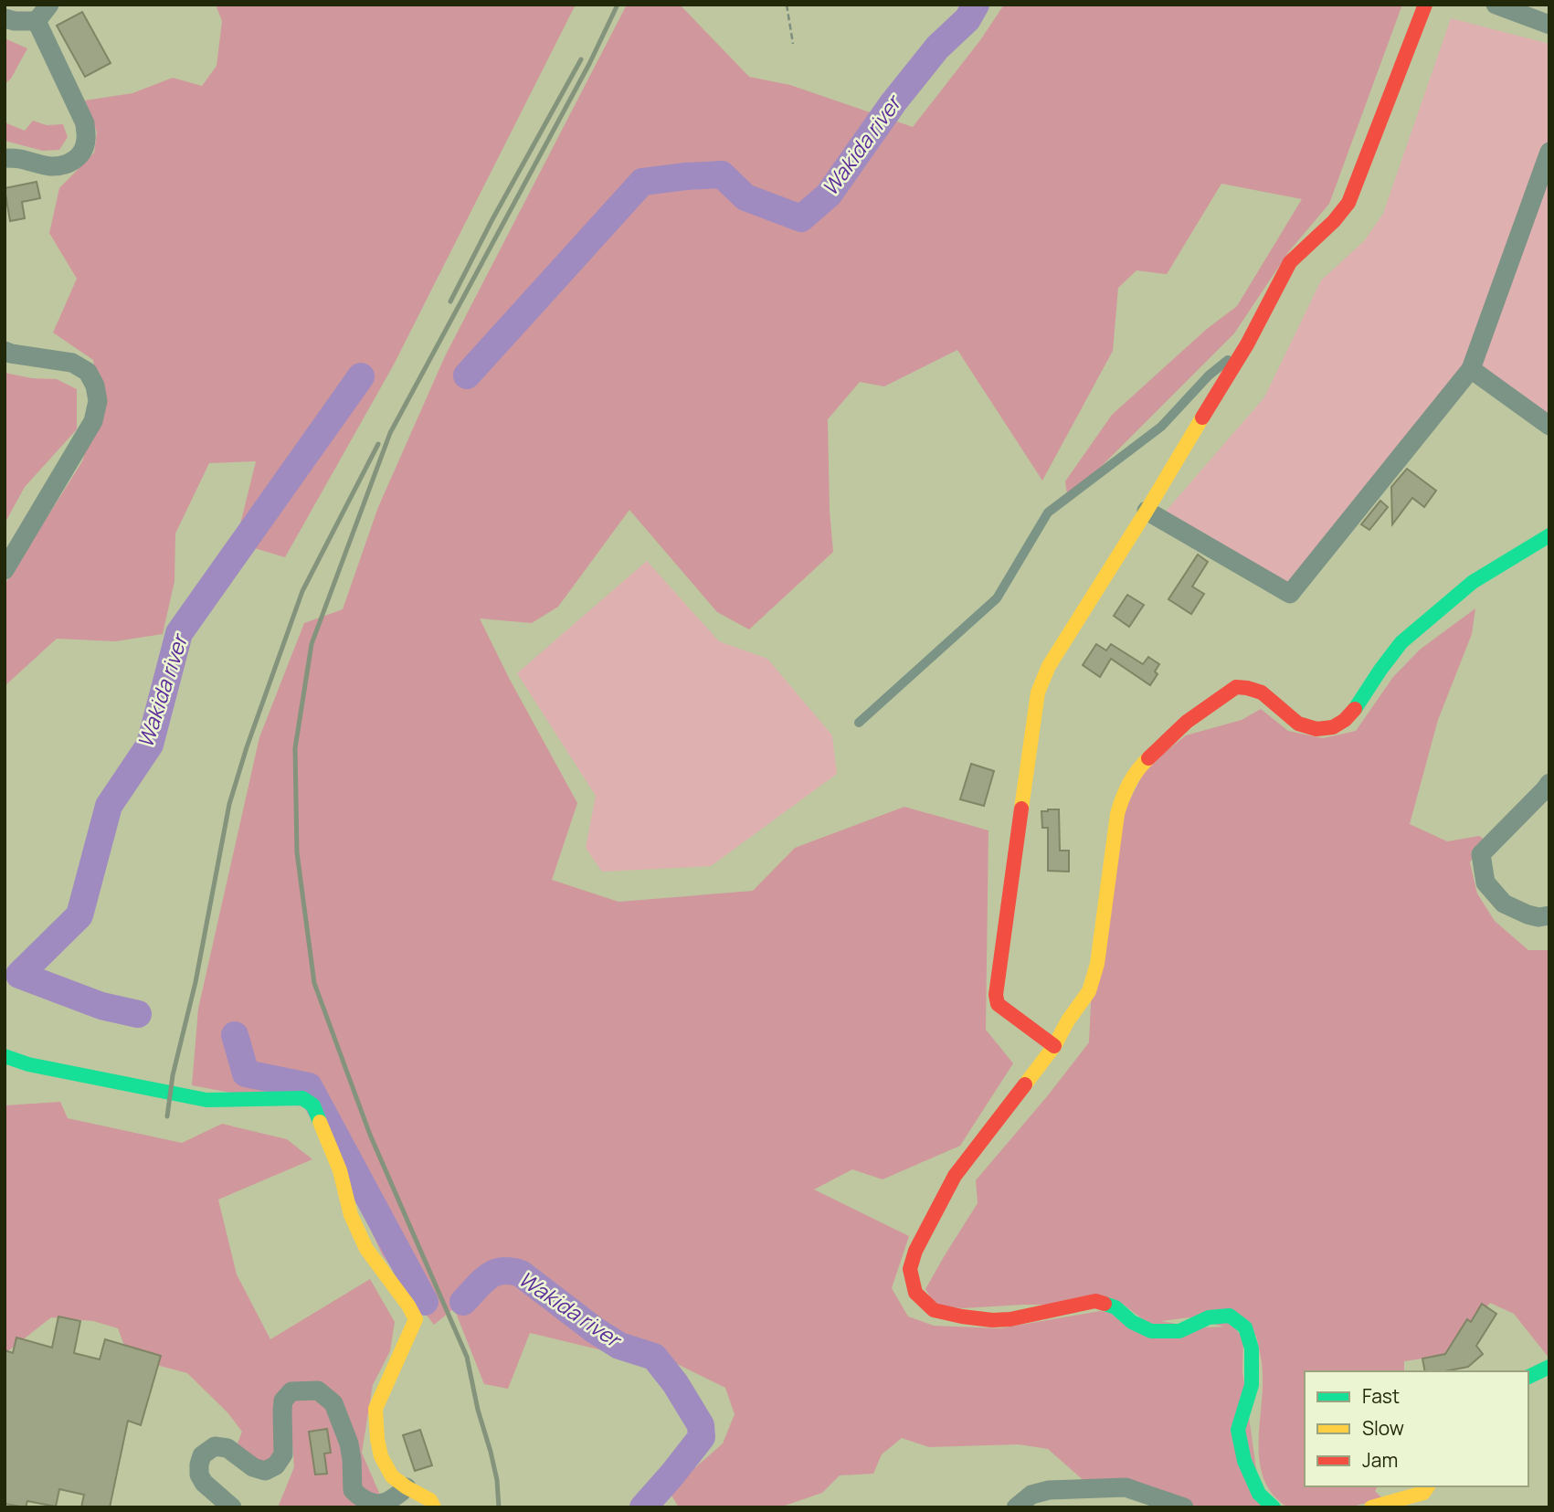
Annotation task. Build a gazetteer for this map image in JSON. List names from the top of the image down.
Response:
{
  "water": ["Wakida river"],
  "legend": ["Fast", "Slow", "Jam"]
}
